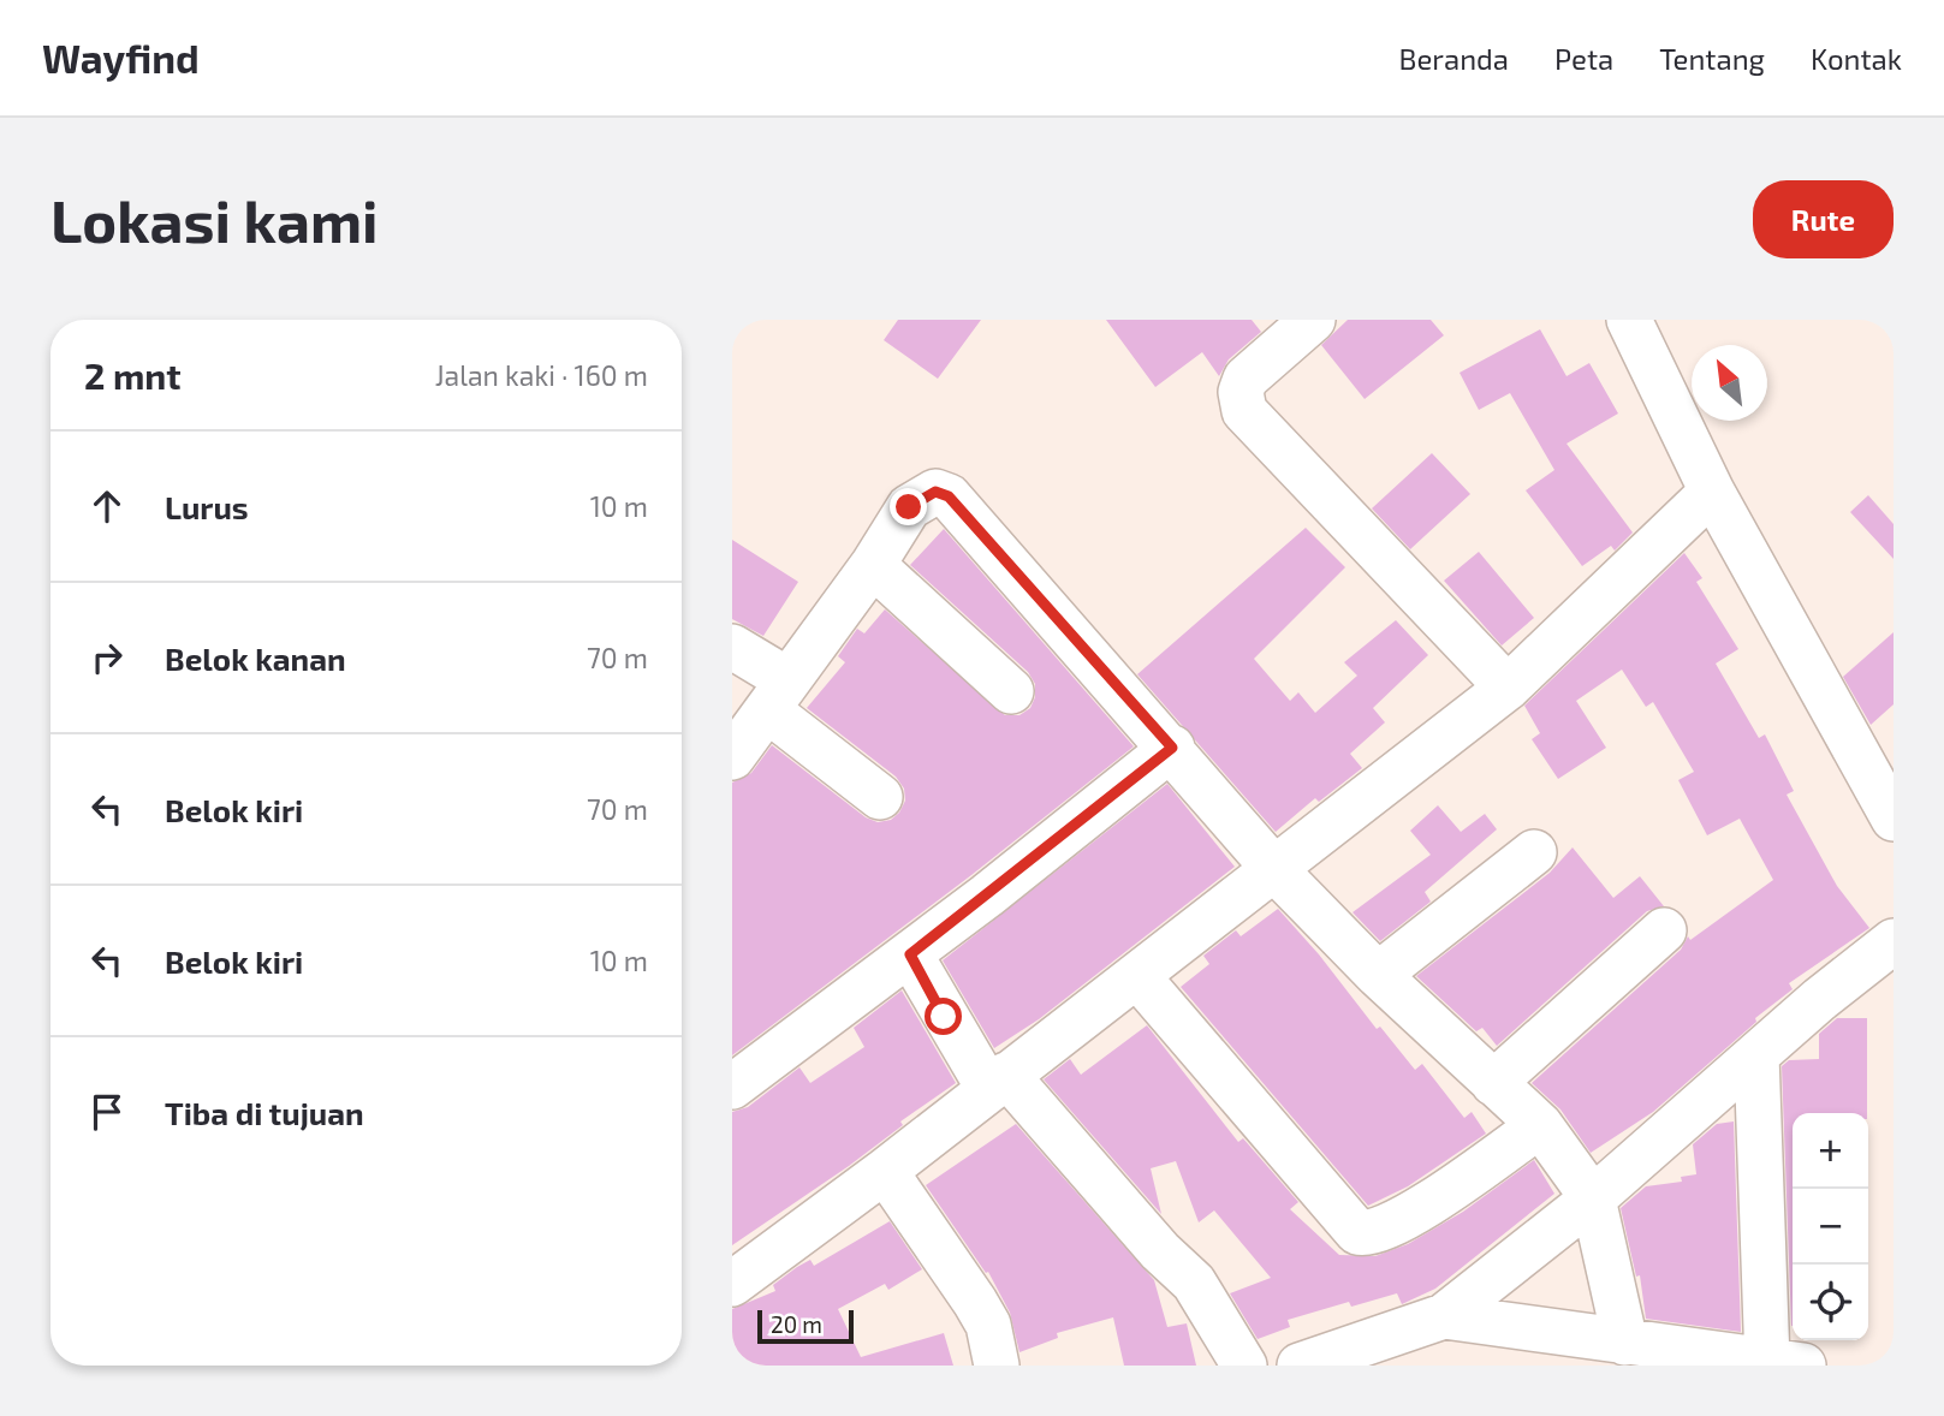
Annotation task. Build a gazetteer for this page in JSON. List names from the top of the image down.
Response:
{
  "scale_bar": "20 m",
  "north": "top left",
  "page": {
    "header": "Wayfind",
    "nav": [
      "Beranda",
      "Peta",
      "Tentang",
      "Kontak"
    ],
    "buttons": "Rute",
    "title": "Lokasi kami",
    "heading": ["2 mnt", "Jalan kaki · 160 m"],
    "list": [
      ["Lurus", "10 m"],
      ["Belok kanan", "70 m"],
      ["Belok kiri", "70 m"],
      ["Belok kiri", "10 m"],
      "Tiba di tujuan"
    ],
    "map_buttons": ["+", "−"],
    "scale": "20 m"
  }
}
